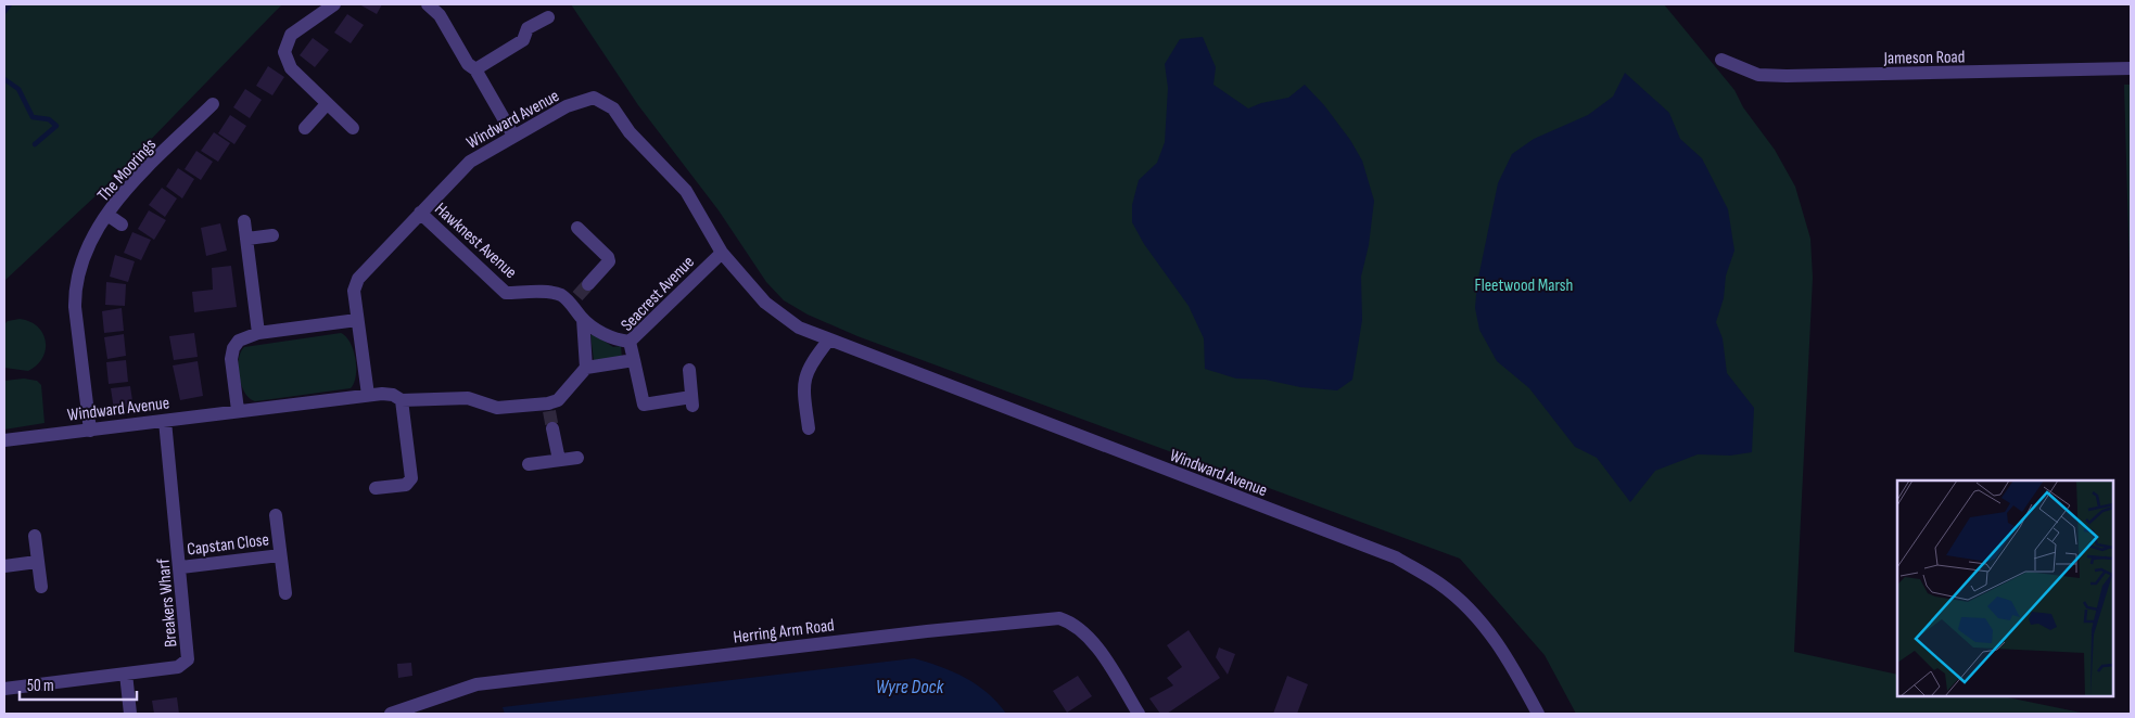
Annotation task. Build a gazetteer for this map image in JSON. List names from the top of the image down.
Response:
{
  "streets": {
    "street": [
      "Jameson Road",
      "Windward Avenue",
      "The Moorings",
      "Hawknest Avenue",
      "Seacrest Avenue",
      "Capstan Close",
      "Breakers Wharf",
      "Herring Arm Road"
    ]
  },
  "crossings": [
    ["Windward Avenue", "The Moorings"],
    ["Windward Avenue", "Hawknest Avenue"],
    ["Windward Avenue", "Seacrest Avenue"],
    ["Windward Avenue", "Breakers Wharf"],
    ["Hawknest Avenue", "Seacrest Avenue"],
    ["Capstan Close", "Breakers Wharf"]
  ],
  "water": ["Wyre Dock"],
  "parks": ["Fleetwood Marsh"],
  "scale_bar": "50 m"
}
